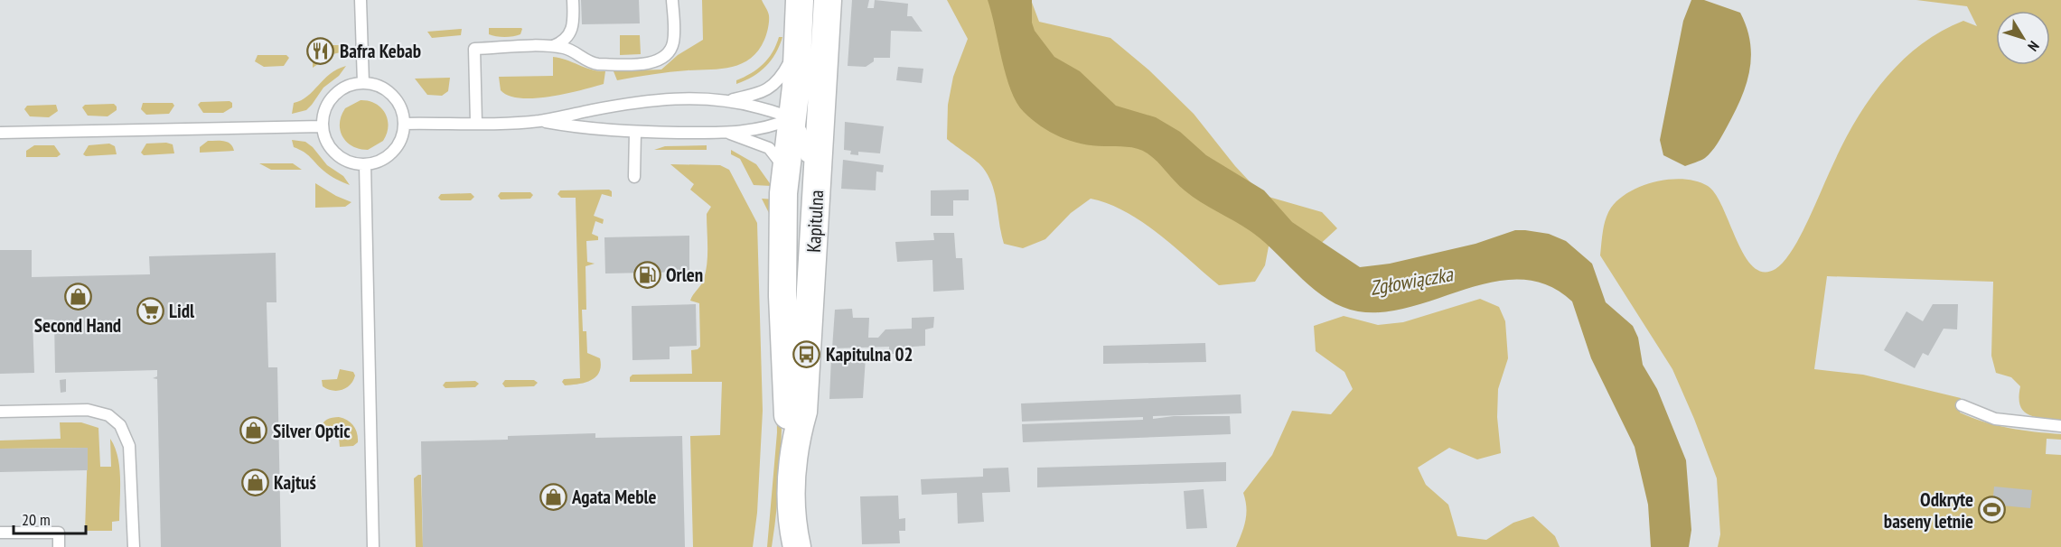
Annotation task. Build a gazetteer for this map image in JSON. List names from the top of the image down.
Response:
{
  "streets": {
    "street": ["Kapitulna"]
  },
  "water": ["Zgłowiączka"],
  "places": {
    "restaurant": ["Bafra Kebab"],
    "fuel station": ["Orlen"],
    "shop": [
      "Second Hand",
      "Silver Optic",
      "Kajtuś",
      "Agata Meble"
    ],
    "supermarket": ["Lidl"],
    "bus stop": ["Kapitulna 02"],
    "sports": ["Odkryte baseny letnie"]
  },
  "scale_bar": "20 m",
  "north": "bottom right"
}
